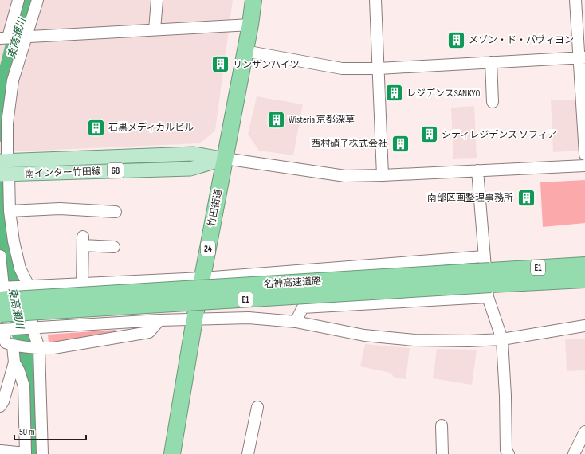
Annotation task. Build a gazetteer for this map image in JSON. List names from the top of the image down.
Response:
{
  "streets": {
    "highway": [
      "竹田街道",
      "24",
      "E1",
      "名神高速道路"
    ],
    "main road": ["68", "南インター竹田線"]
  },
  "crossings": [
    ["南インター竹田線", "竹田街道"]
  ],
  "water": ["東高瀬川"],
  "places": {
    "building": [
      "メゾン・ド・パヴィヨン",
      "リンサンハイツ",
      "レジデンスSANKYO",
      "Wisteria 京都深草",
      "石黒メディカルビル",
      "シティレジデンス ソフィア",
      "西村硝子株式会社",
      "南部区画整理事務所"
    ]
  },
  "scale_bar": "50 m"
}
